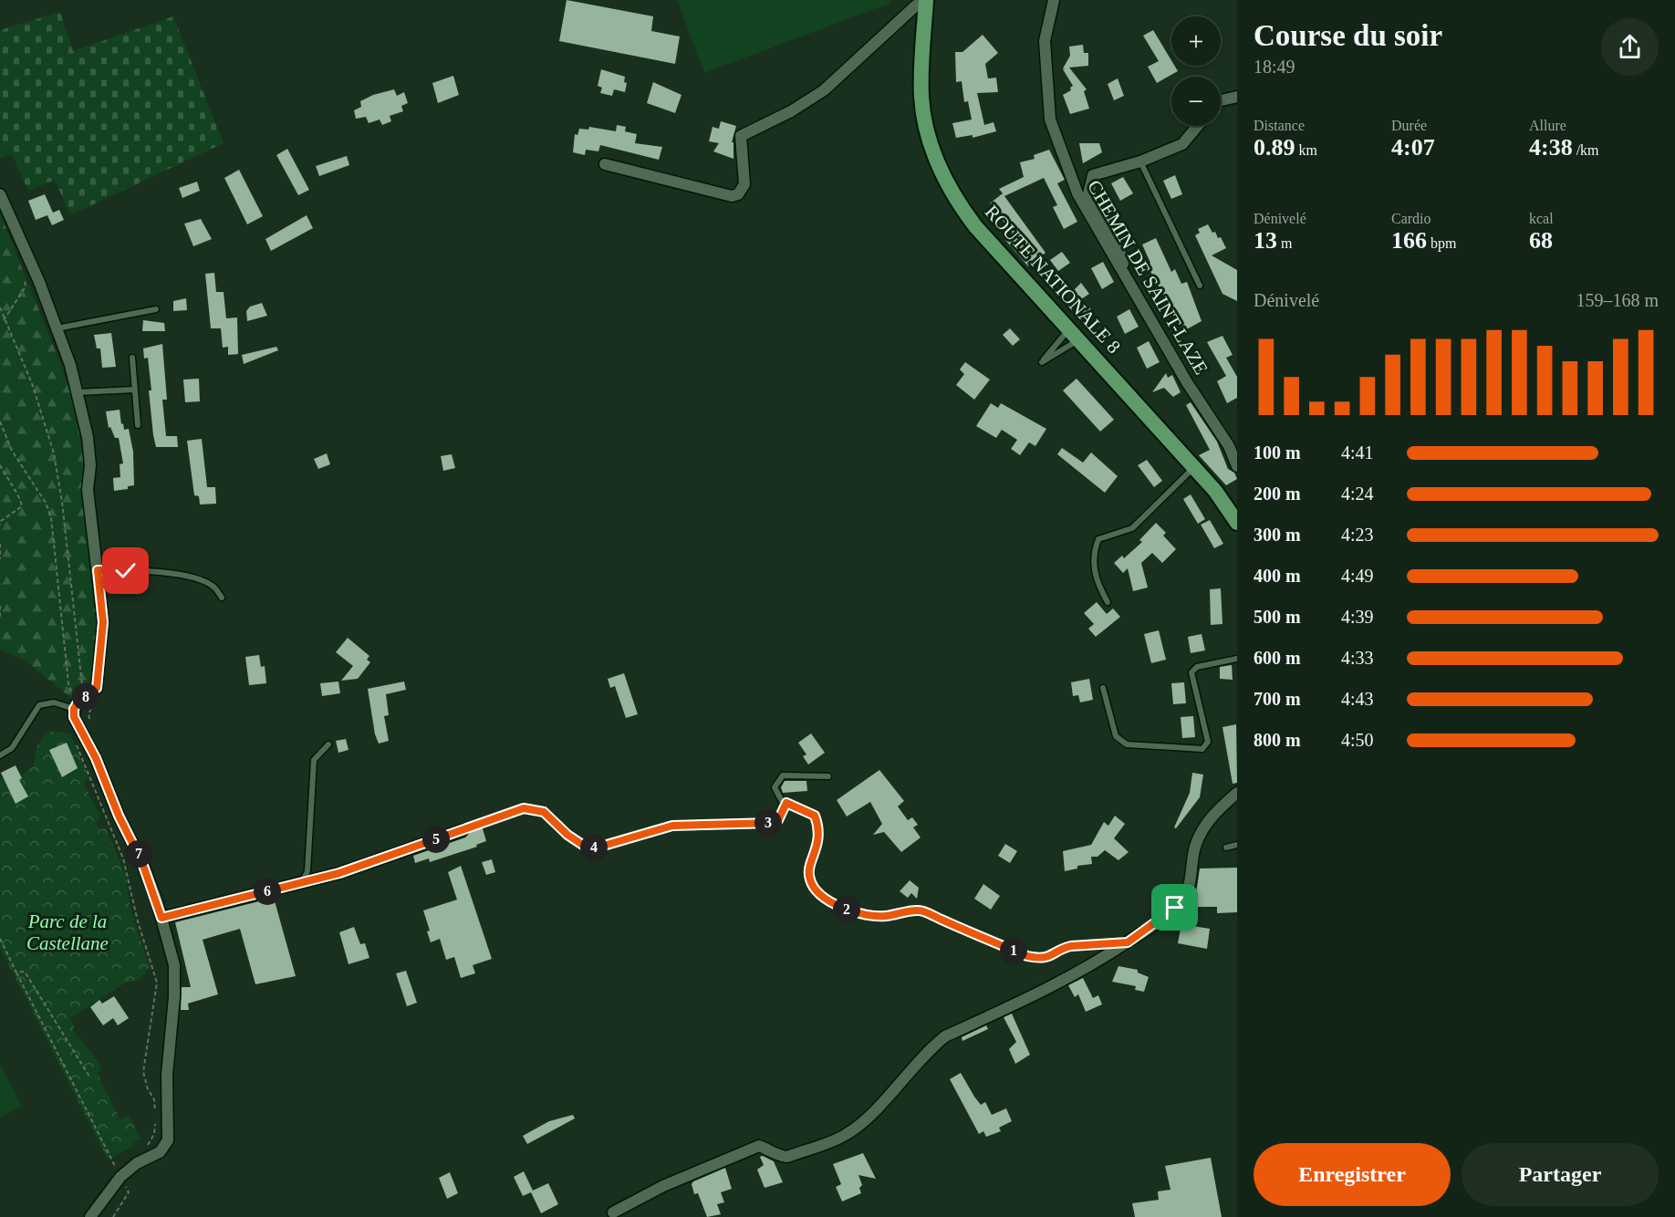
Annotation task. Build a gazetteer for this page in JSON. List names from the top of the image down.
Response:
{
  "streets": {
    "main road": ["ROUTE NATIONALE 8"],
    "street": ["CHEMIN DE SAINT-LAZE"]
  },
  "parks": ["Parc de la Castellane"],
  "page": {
    "heading": ["Course du soir", "18:49"],
    "map_buttons": ["+", "−"],
    "stats": [
      ["Distance", "0.89 km"],
      ["Durée", "4:07"],
      ["Allure", "4:38 /km"],
      ["Dénivelé", "13 m"],
      ["Cardio", "166 bpm"],
      ["kcal", "68"]
    ],
    "chart": ["Dénivelé", "159–168 m"],
    "list": [
      {
        "name": "100 m",
        "note": "4:41"
      },
      {
        "name": "200 m",
        "note": "4:24"
      },
      {
        "name": "300 m",
        "note": "4:23"
      },
      {
        "name": "400 m",
        "note": "4:49"
      },
      {
        "name": "500 m",
        "note": "4:39"
      },
      {
        "name": "600 m",
        "note": "4:33"
      },
      {
        "name": "700 m",
        "note": "4:43"
      },
      {
        "name": "800 m",
        "note": "4:50"
      }
    ],
    "pins": [
      "8",
      "3",
      "5",
      "4",
      "7",
      "6",
      "2",
      "1"
    ],
    "buttons": ["Enregistrer", "Partager"]
  }
}
